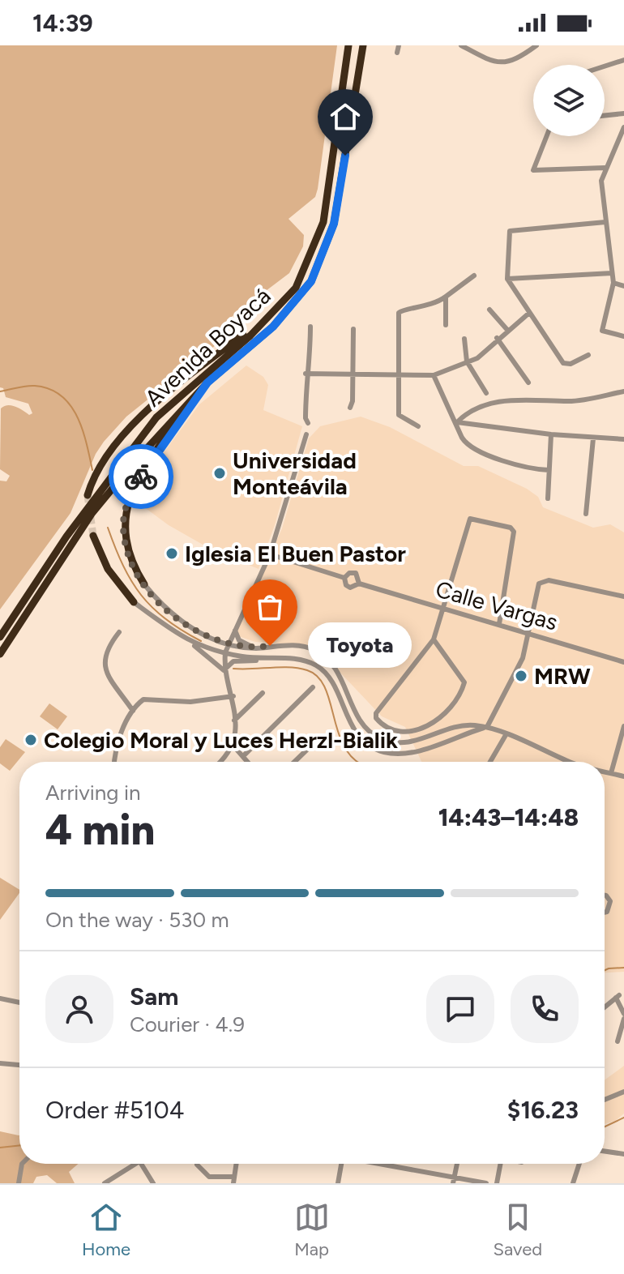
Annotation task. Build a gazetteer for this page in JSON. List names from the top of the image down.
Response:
{
  "streets": {
    "highway": ["Avenida Boyacá"],
    "street": ["Calle Vargas"]
  },
  "places": [
    "Universidad Monteávila",
    "Iglesia El Buen Pastor",
    "Toyota",
    "MRW",
    "Colegio Moral y Luces Herzl-Bialik"
  ],
  "page": {
    "status": "14:39",
    "bubble": "Toyota",
    "heading": ["4 min", "Arriving in", "14:43–14:48"],
    "panel": [
      "Sam",
      "Courier · 4.9",
      "Order #5104",
      "$16.23"
    ],
    "bar": "On the way · 530 m",
    "tabs": ["Home", "Map", "Saved"]
  }
}
